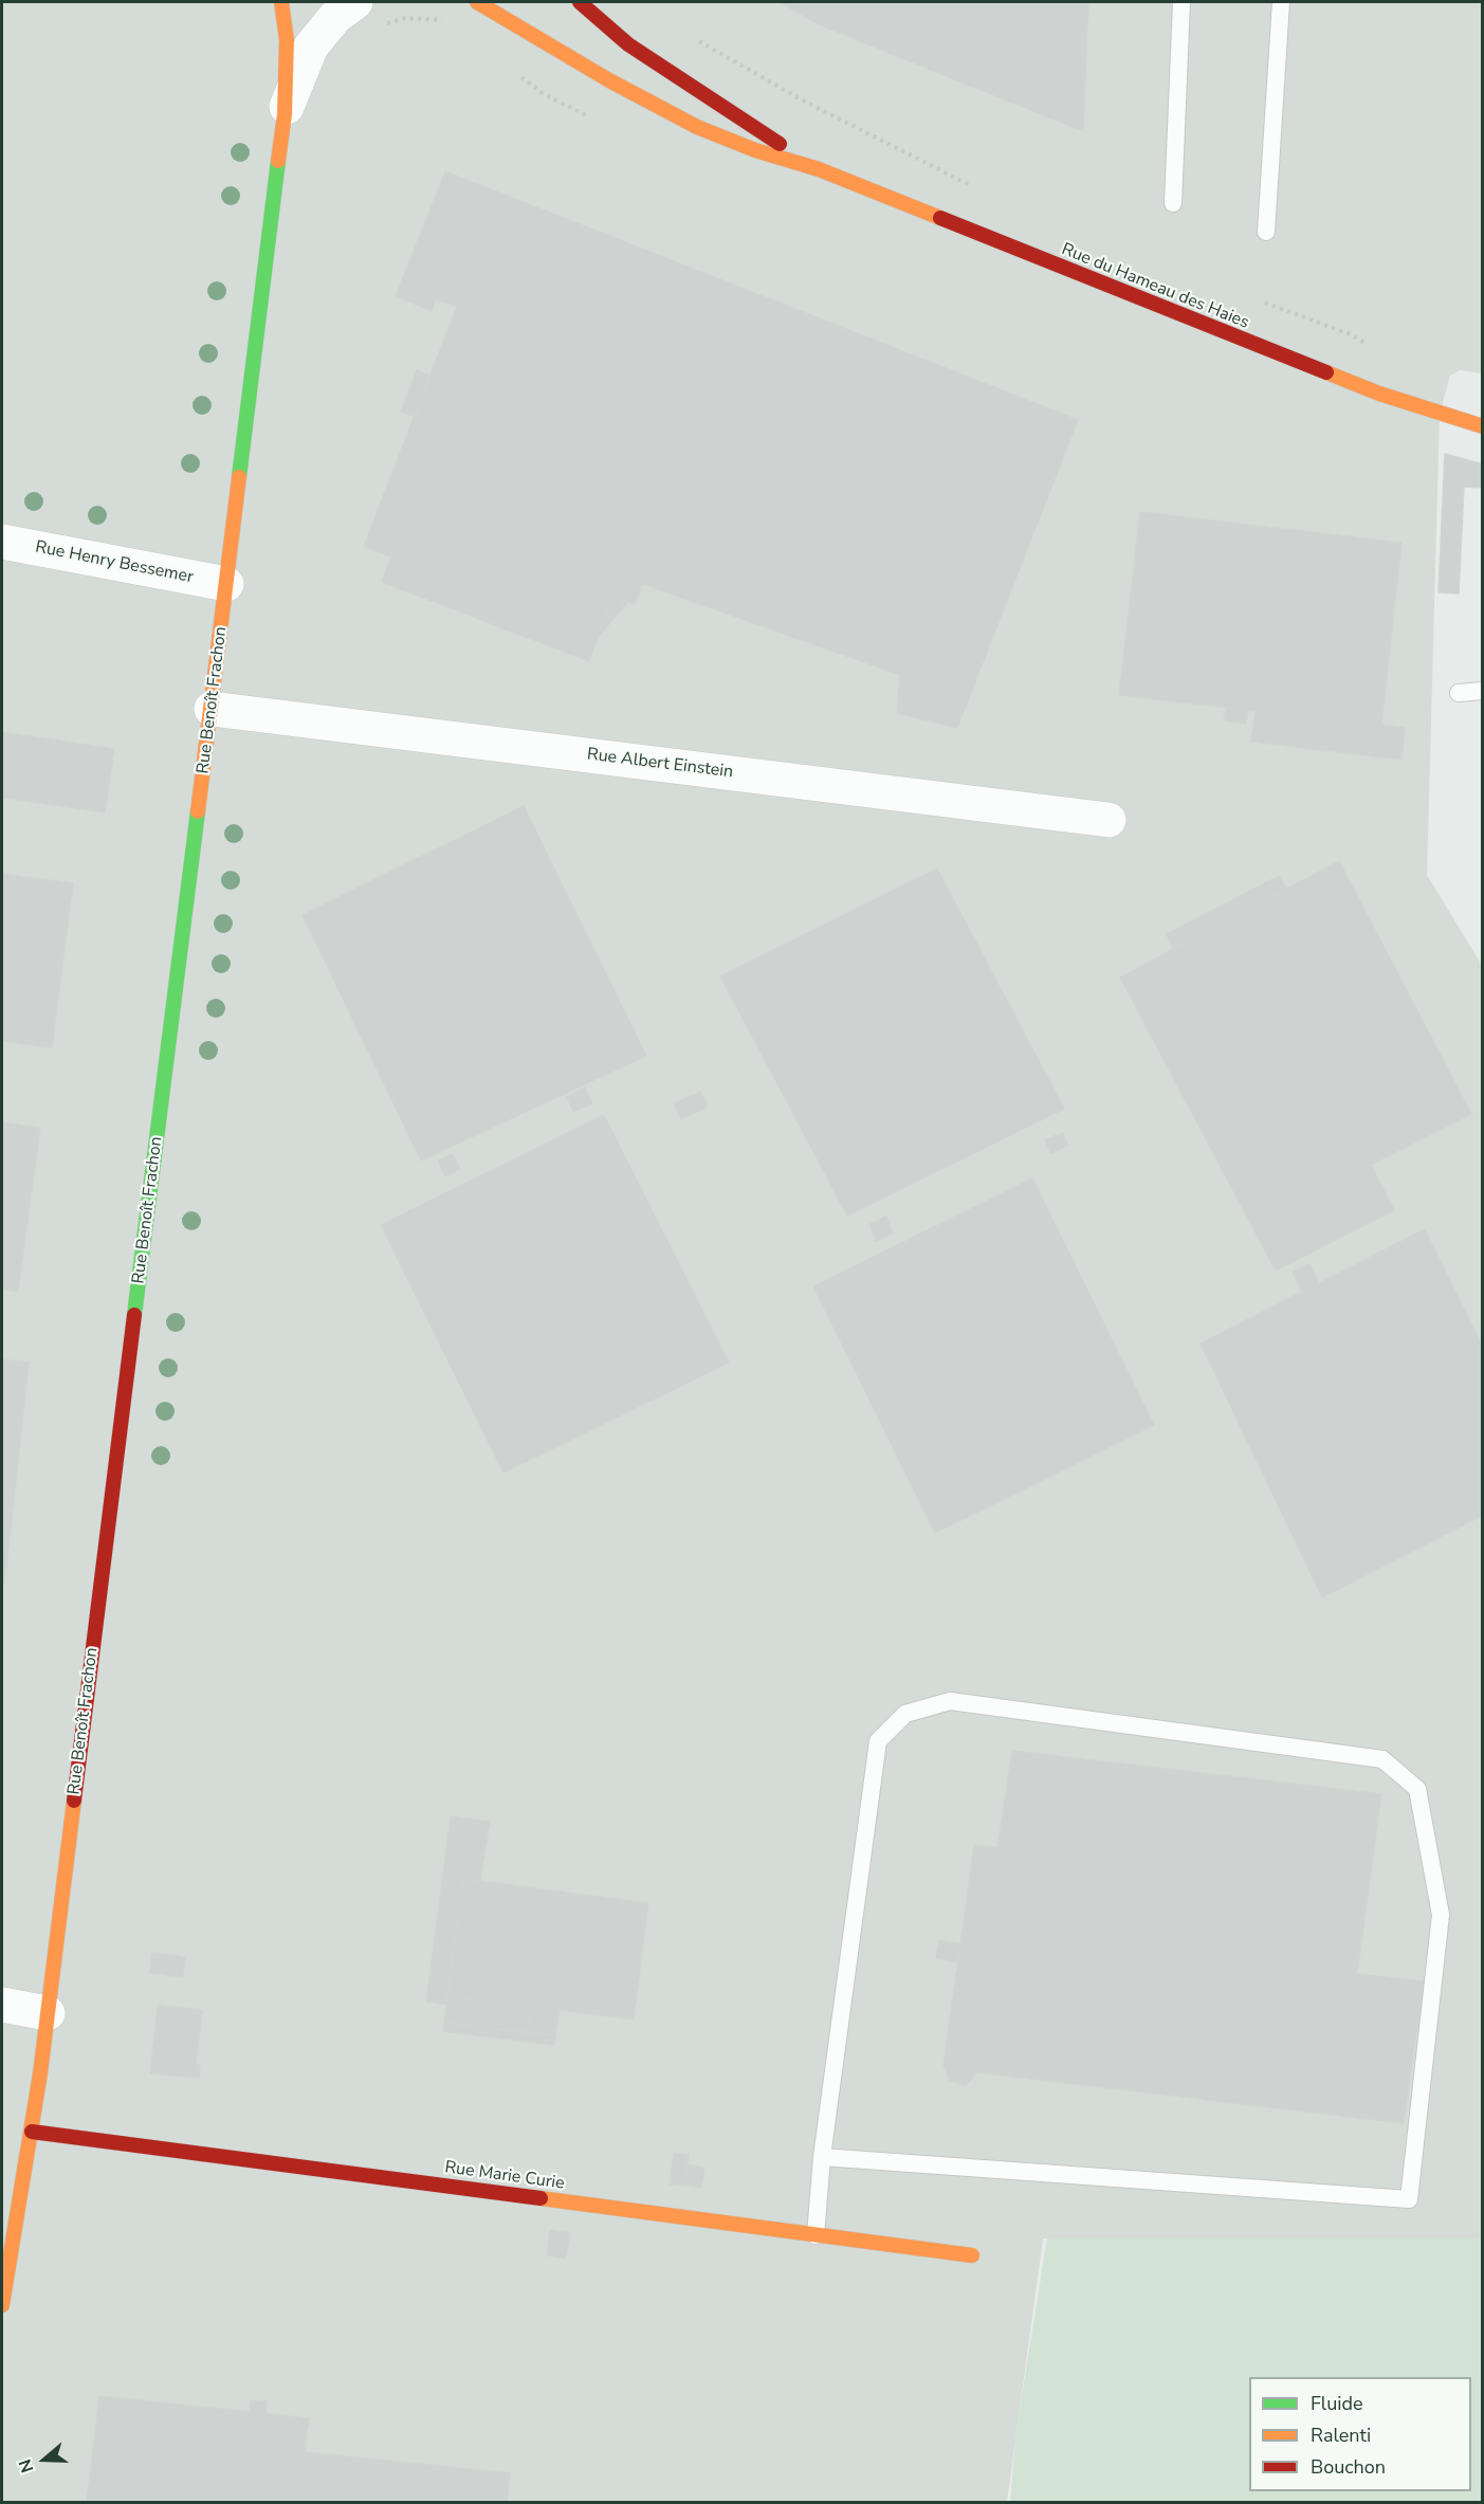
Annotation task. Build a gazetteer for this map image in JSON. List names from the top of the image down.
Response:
{
  "streets": {
    "street": [
      "Rue du Hameau des Haies",
      "Rue Henry Bessemer",
      "Rue Benoît Frachon",
      "Rue Albert Einstein",
      "Rue Marie Curie"
    ]
  },
  "crossings": [
    ["Rue Henry Bessemer", "Rue Benoît Frachon"],
    ["Rue Benoît Frachon", "Rue Albert Einstein"],
    ["Rue Benoît Frachon", "Rue Marie Curie"]
  ],
  "legend": ["Fluide", "Ralenti", "Bouchon"],
  "north": "left"
}
